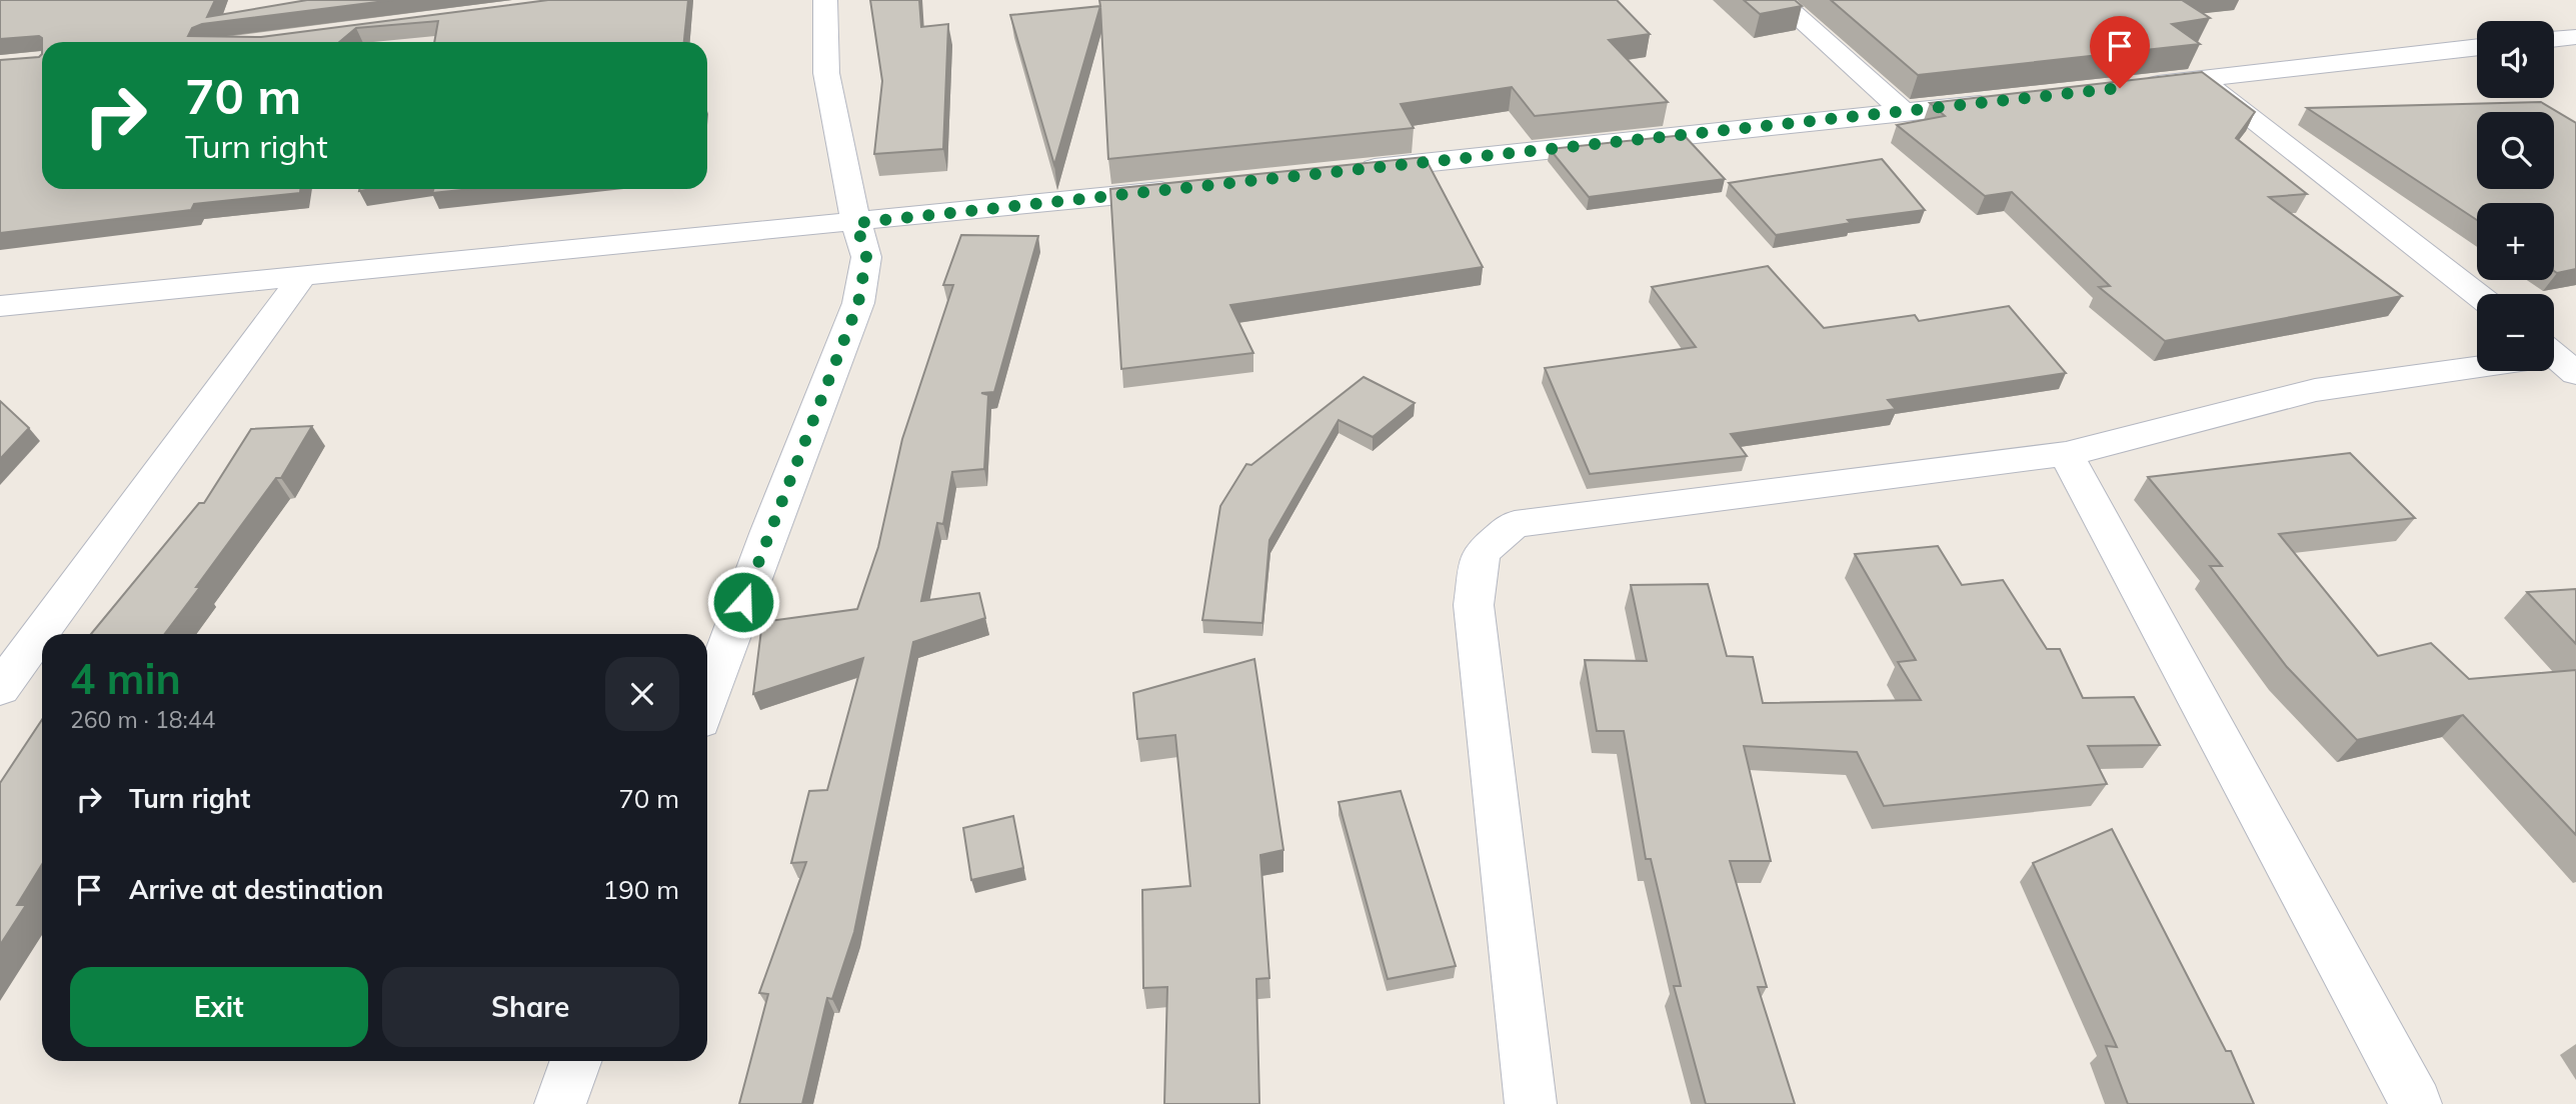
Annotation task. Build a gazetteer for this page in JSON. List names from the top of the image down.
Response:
{
  "page": {
    "map_buttons": ["+", "−"],
    "turn": ["70 m", "Turn right"],
    "heading": ["4 min", "260 m · 18:44"],
    "list": [
      {
        "name": "Turn right",
        "value": "70 m"
      },
      {
        "name": "Arrive at destination",
        "value": "190 m"
      }
    ],
    "buttons": ["Exit", "Share"]
  }
}
